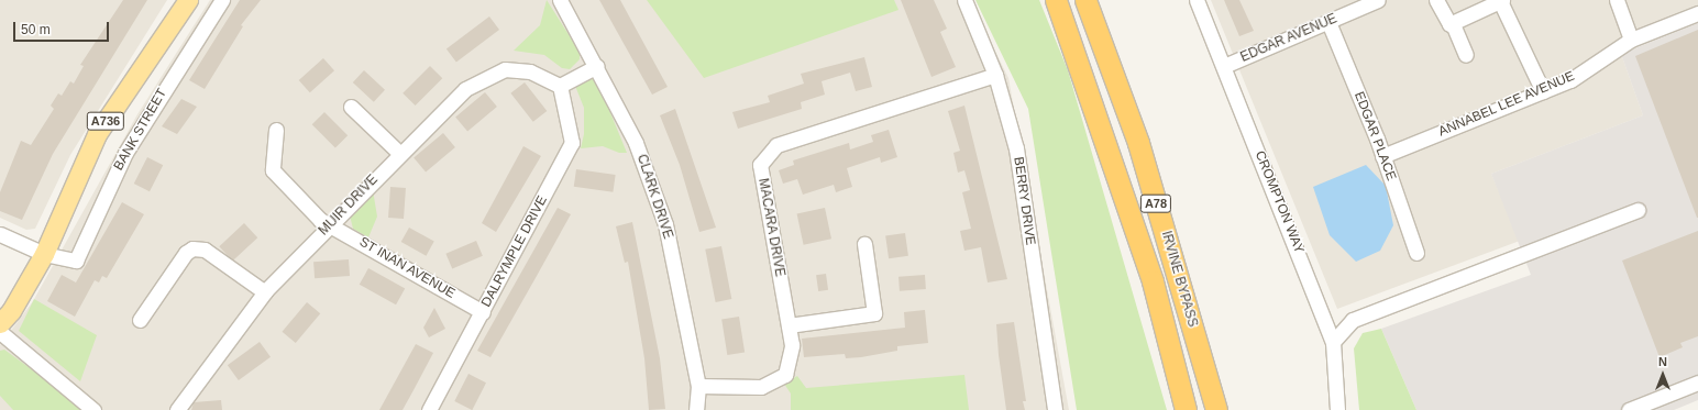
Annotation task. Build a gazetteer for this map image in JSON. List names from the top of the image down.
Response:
{
  "streets": {
    "highway": ["A78", "IRVINE BYPASS"],
    "main road": ["A736"],
    "street": [
      "EDGAR AVENUE",
      "ANNABEL LEE AVENUE",
      "BANK STREET",
      "EDGAR PLACE",
      "CLARK DRIVE",
      "BERRY DRIVE",
      "CROMPTON WAY",
      "MUIR DRIVE",
      "MACARA DRIVE",
      "DALRYMPLE DRIVE",
      "ST INAN AVENUE"
    ]
  },
  "crossings": [
    ["EDGAR AVENUE", "EDGAR PLACE"],
    ["EDGAR AVENUE", "CROMPTON WAY"],
    ["ANNABEL LEE AVENUE", "EDGAR PLACE"],
    ["A736", "BANK STREET"],
    ["CLARK DRIVE", "MACARA DRIVE"],
    ["BERRY DRIVE", "MACARA DRIVE"],
    ["MUIR DRIVE", "DALRYMPLE DRIVE"],
    ["MUIR DRIVE", "ST INAN AVENUE"],
    ["DALRYMPLE DRIVE", "ST INAN AVENUE"]
  ],
  "scale_bar": "50 m",
  "north": "top"
}
